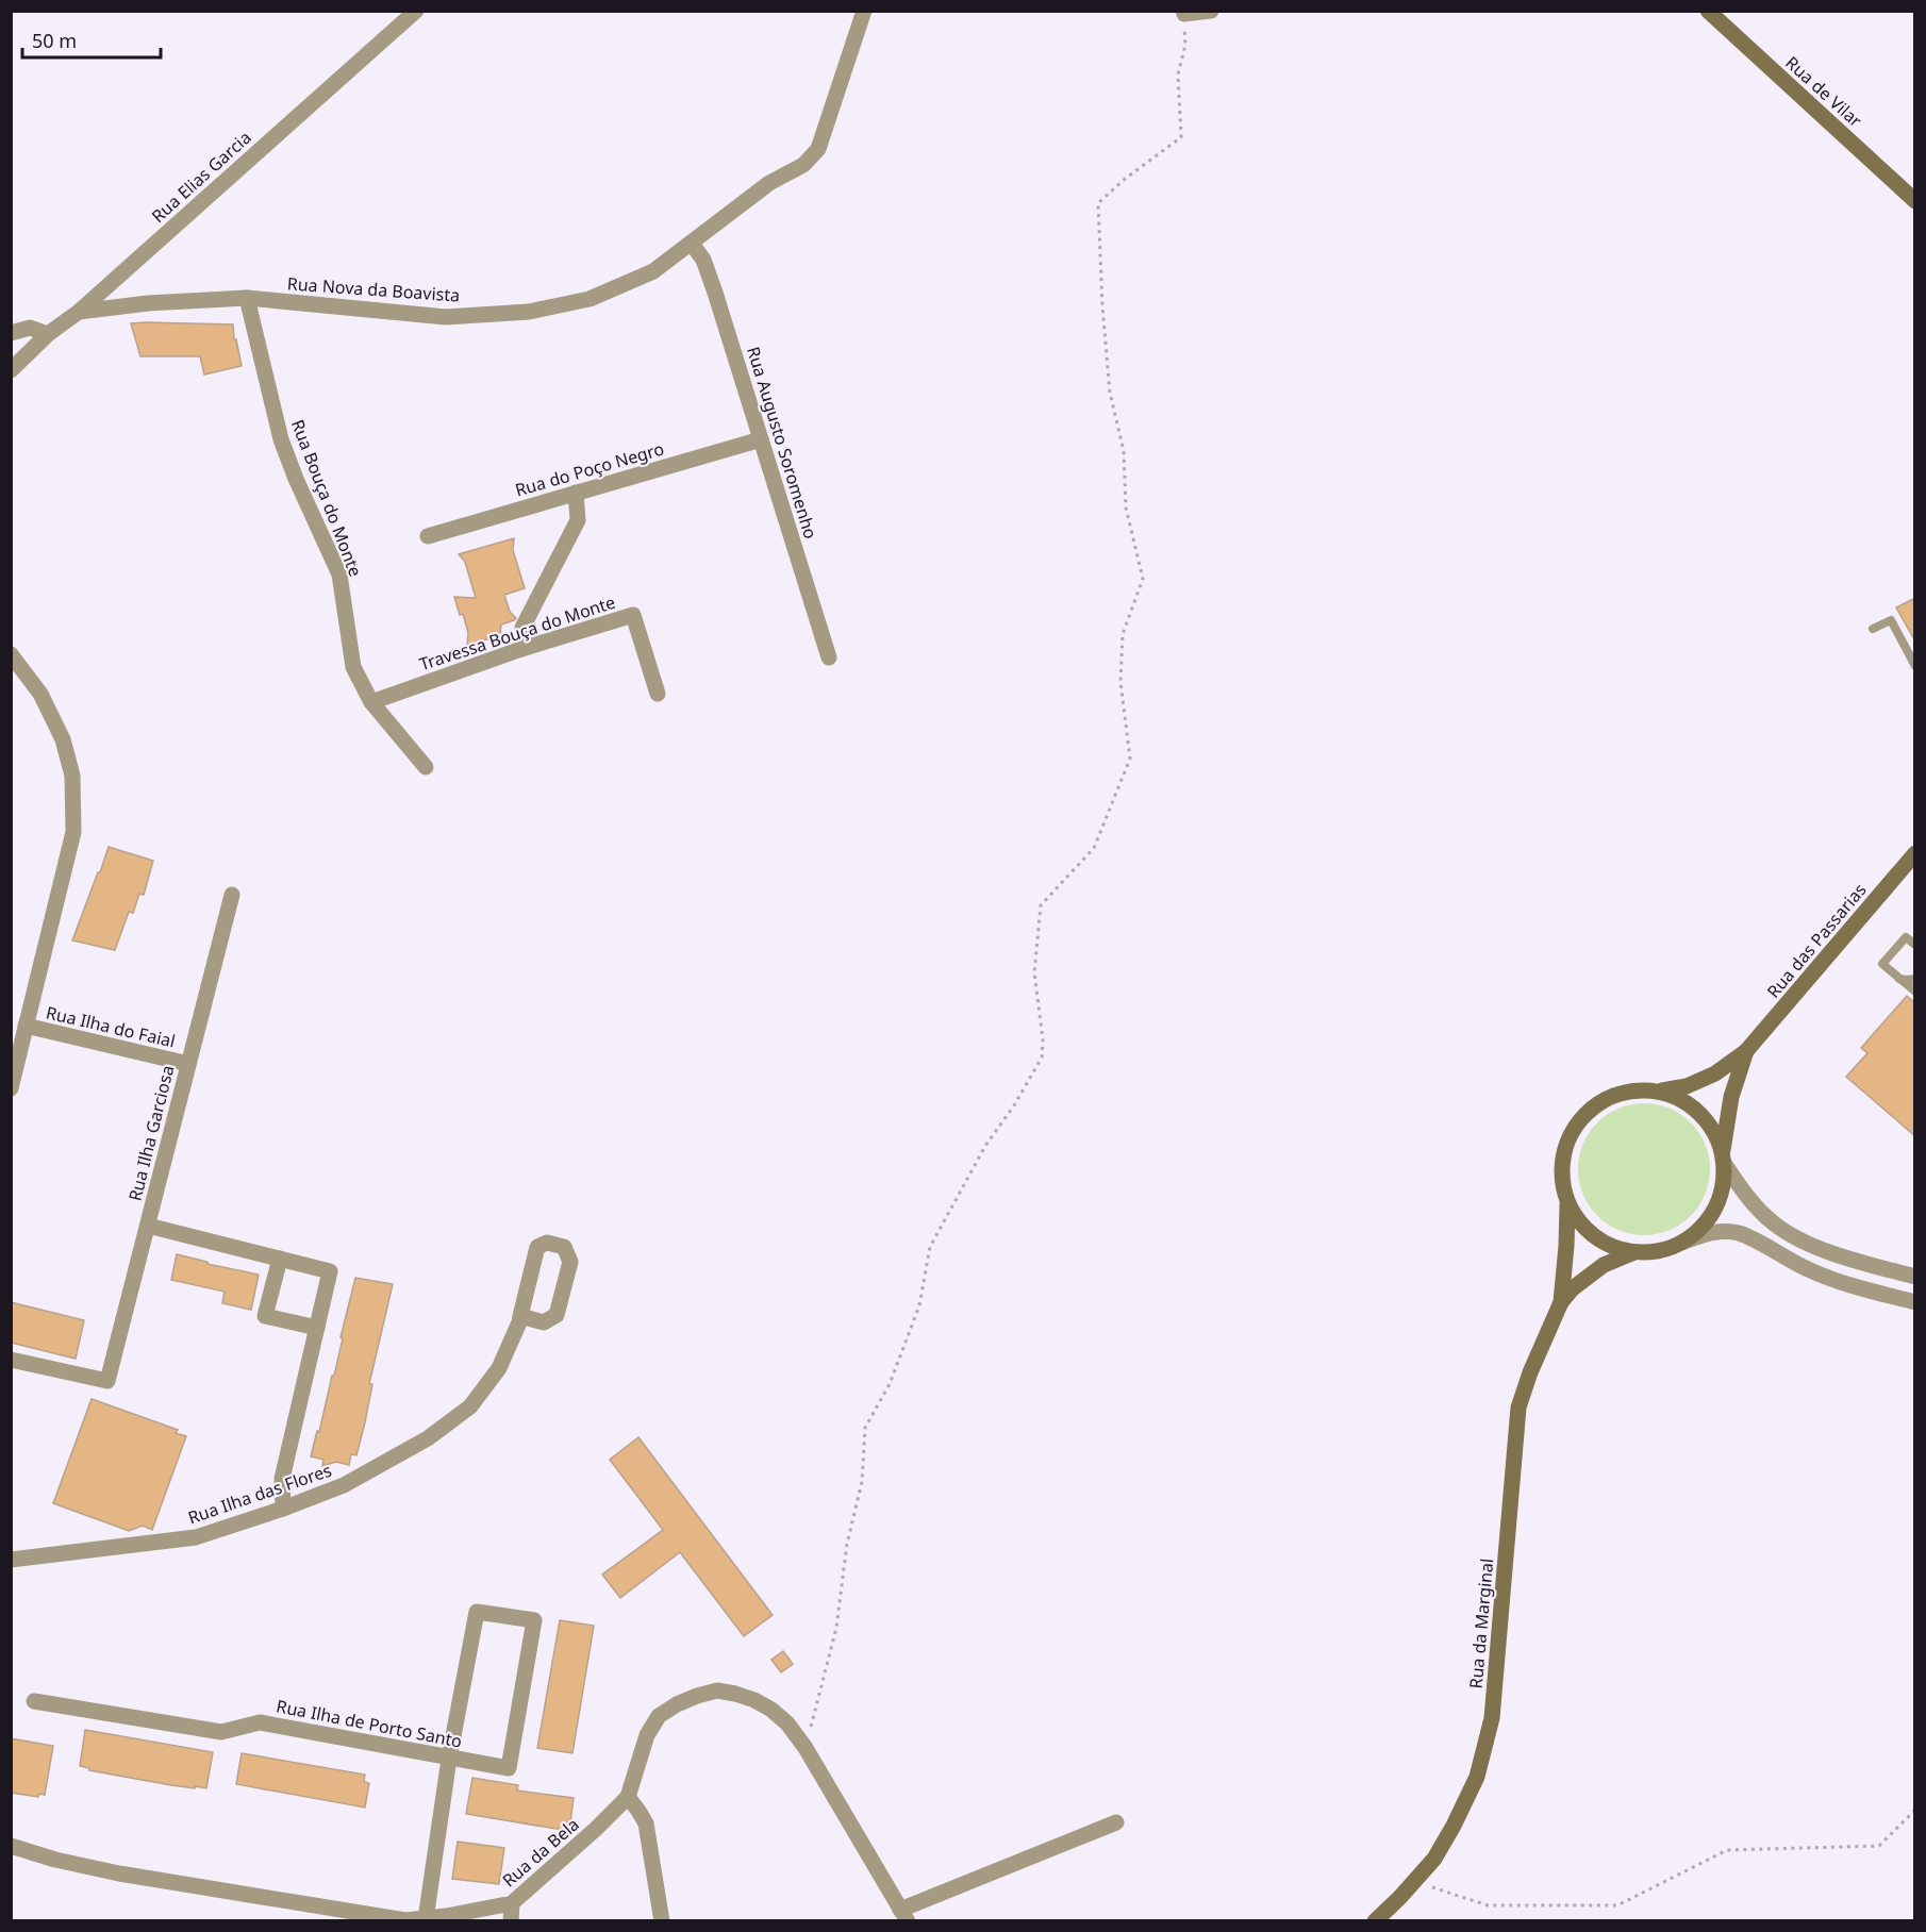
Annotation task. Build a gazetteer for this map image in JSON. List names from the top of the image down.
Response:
{
  "streets": {
    "street": [
      "Rua de Vilar",
      "Rua Elias Garcia",
      "Rua Nova da Boavista",
      "Rua Augusto Soromenho",
      "Rua do Poço Negro",
      "Rua Bouça do Monte",
      "Travessa Bouça do Monte",
      "Rua das Passarias",
      "Rua Ilha do Faial",
      "Rua Ilha Garciosa",
      "Rua Ilha das Flores",
      "Rua da Marginal",
      "Rua Ilha de Porto Santo",
      "Rua da Bela"
    ]
  },
  "crossings": [
    ["Rua Elias Garcia", "Rua Nova da Boavista"],
    ["Rua Nova da Boavista", "Rua Augusto Soromenho"],
    ["Rua Nova da Boavista", "Rua Bouça do Monte"],
    ["Rua Augusto Soromenho", "Rua do Poço Negro"],
    ["Rua Bouça do Monte", "Travessa Bouça do Monte"],
    ["Rua das Passarias", "Rua da Marginal"],
    ["Rua Ilha do Faial", "Rua Ilha Garciosa"]
  ],
  "scale_bar": "50 m"
}
